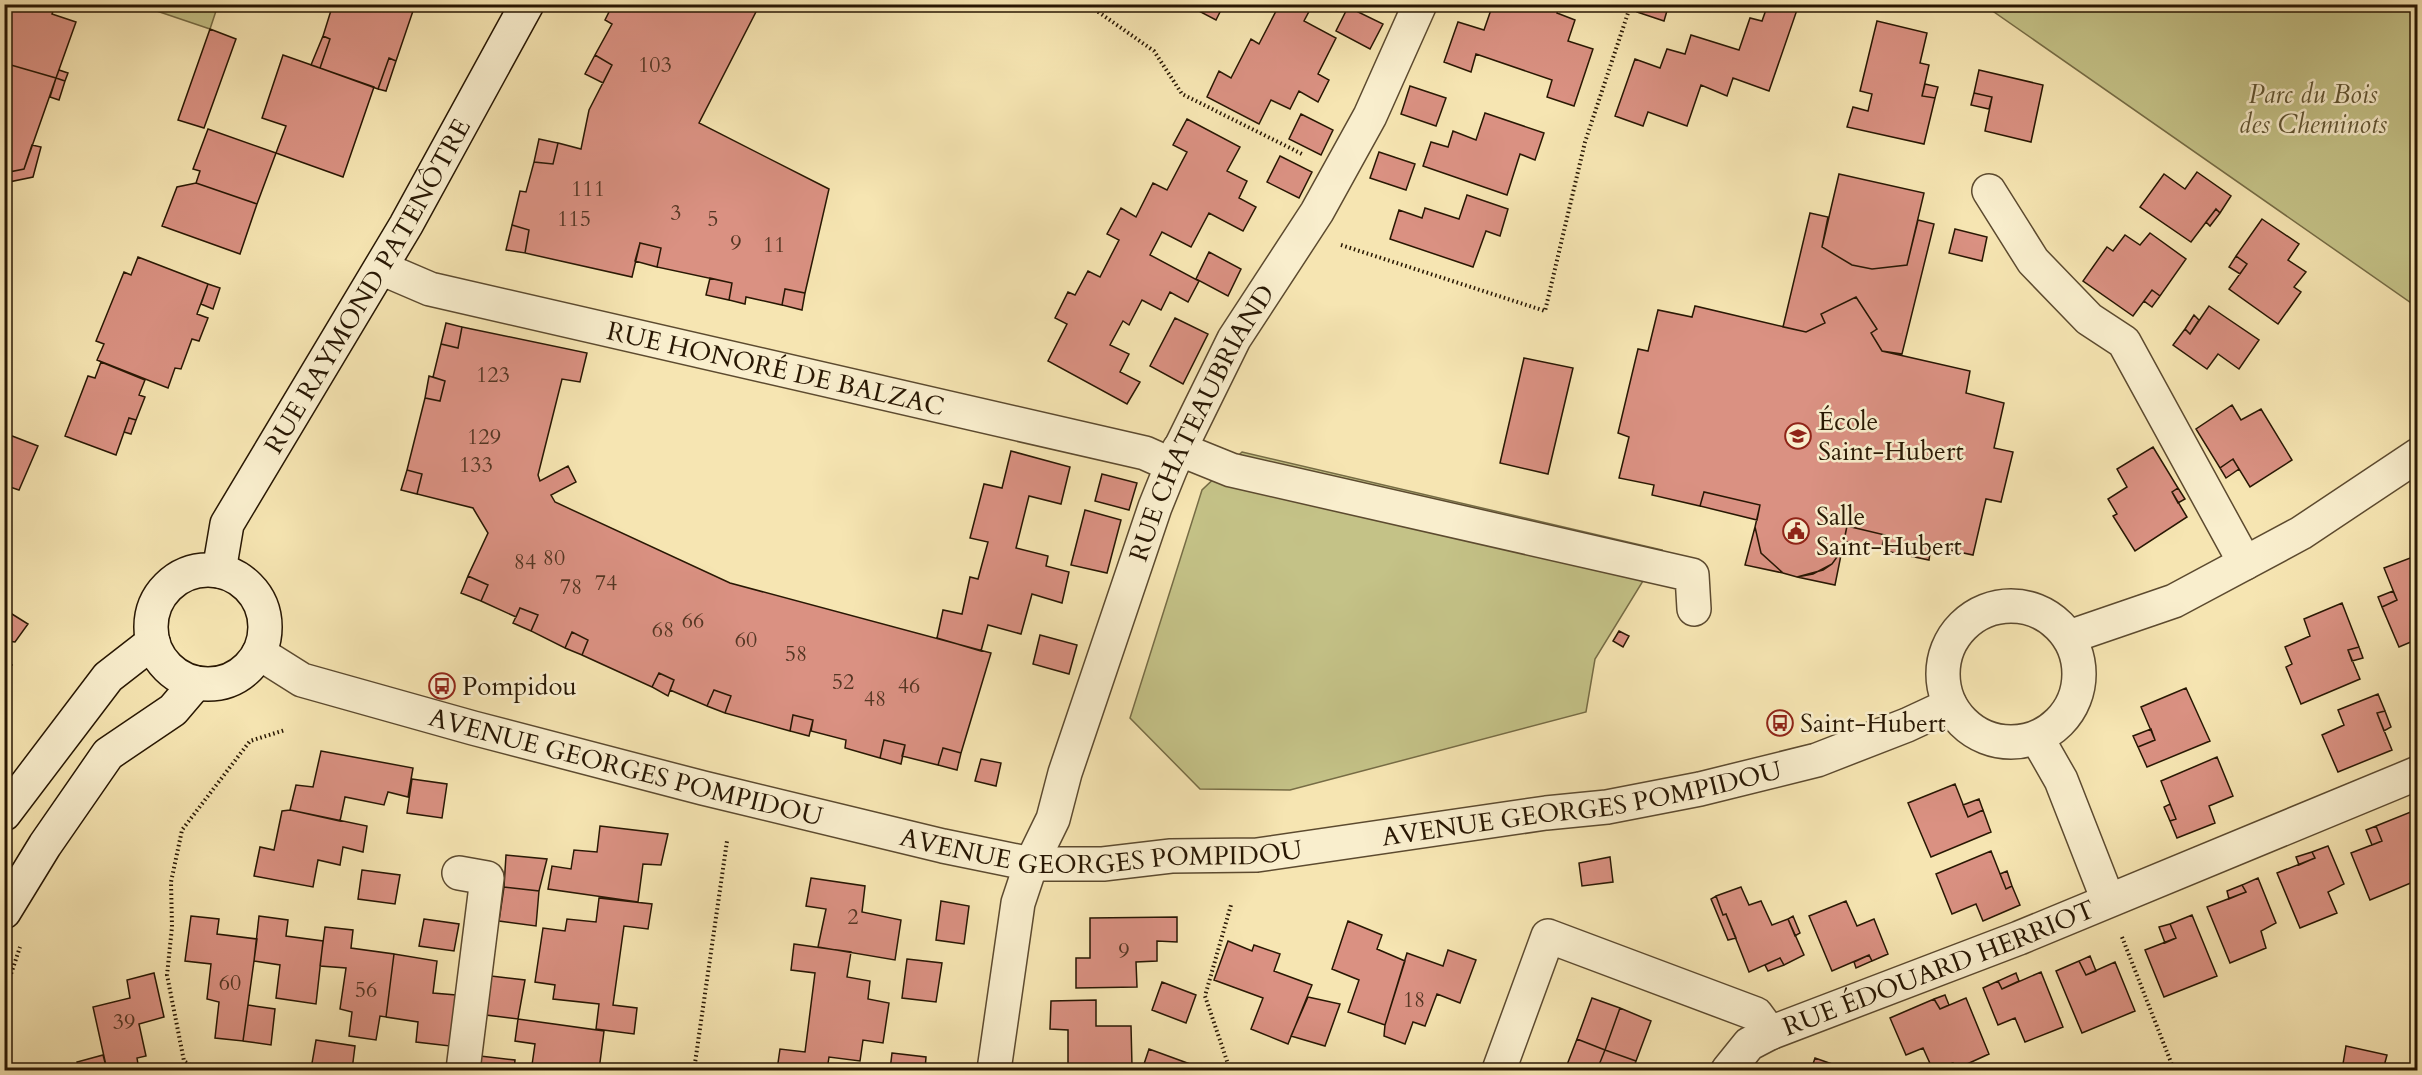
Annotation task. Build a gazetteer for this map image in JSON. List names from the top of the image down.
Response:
{
  "streets": {
    "street": [
      "RUE RAYMOND PATENÔTRE",
      "RUE HONORÉ DE BALZAC",
      "RUE CHATEAUBRIAND",
      "AVENUE GEORGES POMPIDOU",
      "RUE ÉDOUARD HERRIOT"
    ]
  },
  "crossings": [
    ["RUE RAYMOND PATENÔTRE", "RUE HONORÉ DE BALZAC"],
    ["RUE RAYMOND PATENÔTRE", "AVENUE GEORGES POMPIDOU"],
    ["RUE HONORÉ DE BALZAC", "RUE CHATEAUBRIAND"],
    ["RUE CHATEAUBRIAND", "AVENUE GEORGES POMPIDOU"],
    ["AVENUE GEORGES POMPIDOU", "RUE ÉDOUARD HERRIOT"]
  ],
  "parks": ["Parc du Bois des Cheminots"],
  "places": {
    "school or university": ["École Saint-Hubert"],
    "public building": ["Salle Saint-Hubert"],
    "bus stop": ["Pompidou", "Saint-Hubert"]
  },
  "house_numbers": [
    "103",
    "111",
    "3",
    "115",
    "5",
    "9",
    "11",
    "123",
    "129",
    "133",
    "80",
    "84",
    "74",
    "78",
    "66",
    "68",
    "60",
    "58",
    "52",
    "46",
    "48",
    "2",
    "9",
    "60",
    "56",
    "18",
    "39"
  ]
}
